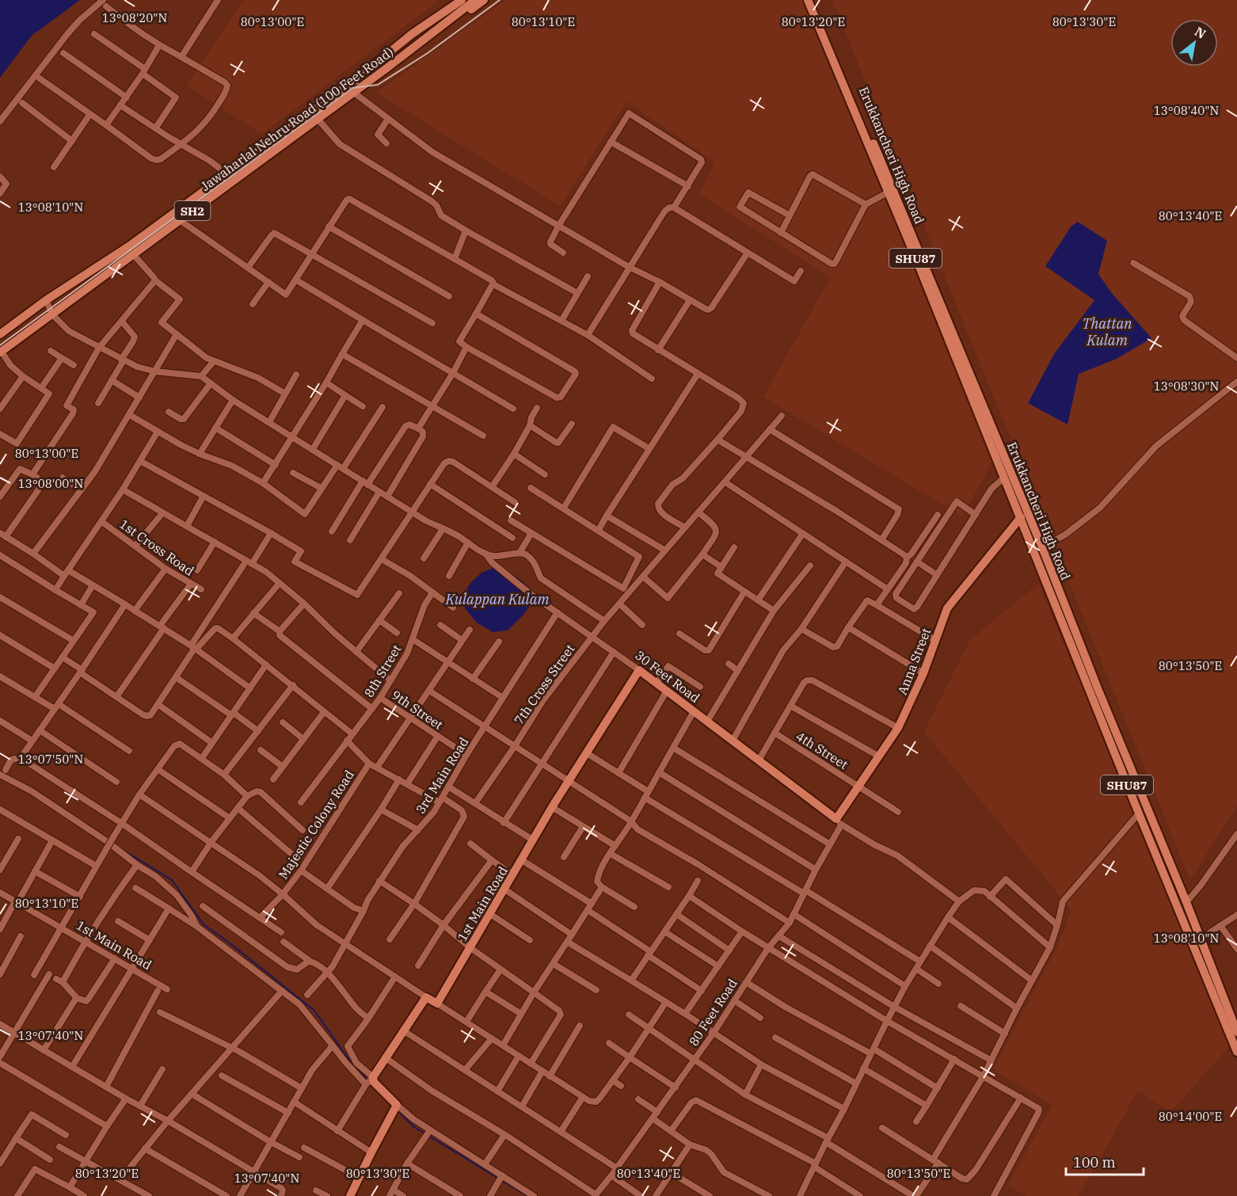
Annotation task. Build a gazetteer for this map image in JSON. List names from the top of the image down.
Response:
{
  "streets": {
    "main road": [
      "Jawaharlal Nehru Road (100 Feet Road)",
      "Erukkancheri High Road",
      "SH2",
      "SHU87",
      "Anna Street",
      "30 Feet Road",
      "1st Main Road"
    ],
    "street": [
      "1st Cross Road",
      "8th Street",
      "7th Cross Street",
      "9th Street",
      "4th Street",
      "3rd Main Road",
      "Majestic Colony Road",
      "80 Feet Road"
    ]
  },
  "crossings": [
    ["Jawaharlal Nehru Road (100 Feet Road)", "SH2"],
    ["Erukkancheri High Road", "SHU87"],
    ["SHU87", "Anna Street"],
    ["Anna Street", "30 Feet Road"],
    ["Anna Street", "4th Street"],
    ["Anna Street", "80 Feet Road"],
    ["8th Street", "9th Street"],
    ["30 Feet Road", "7th Cross Street"],
    ["30 Feet Road", "3rd Main Road"],
    ["30 Feet Road", "1st Main Road"],
    ["30 Feet Road", "80 Feet Road"],
    ["9th Street", "3rd Main Road"]
  ],
  "water": ["Thattan Kulam", "Kulappan Kulam"],
  "scale_bar": "100 m",
  "north": "top right",
  "coordinates": [
    "13°08'20\"N",
    "80°13'10\"E",
    "80°13'20\"E",
    "80°13'30\"E",
    "80°13'00\"E",
    "13°08'40\"N",
    "13°08'10\"N",
    "80°13'40\"E",
    "13°08'30\"N",
    "13°08'00\"N",
    "80°13'50\"E",
    "13°07'50\"N",
    "13°07'40\"N",
    "80°14'00\"E"
  ]
}
